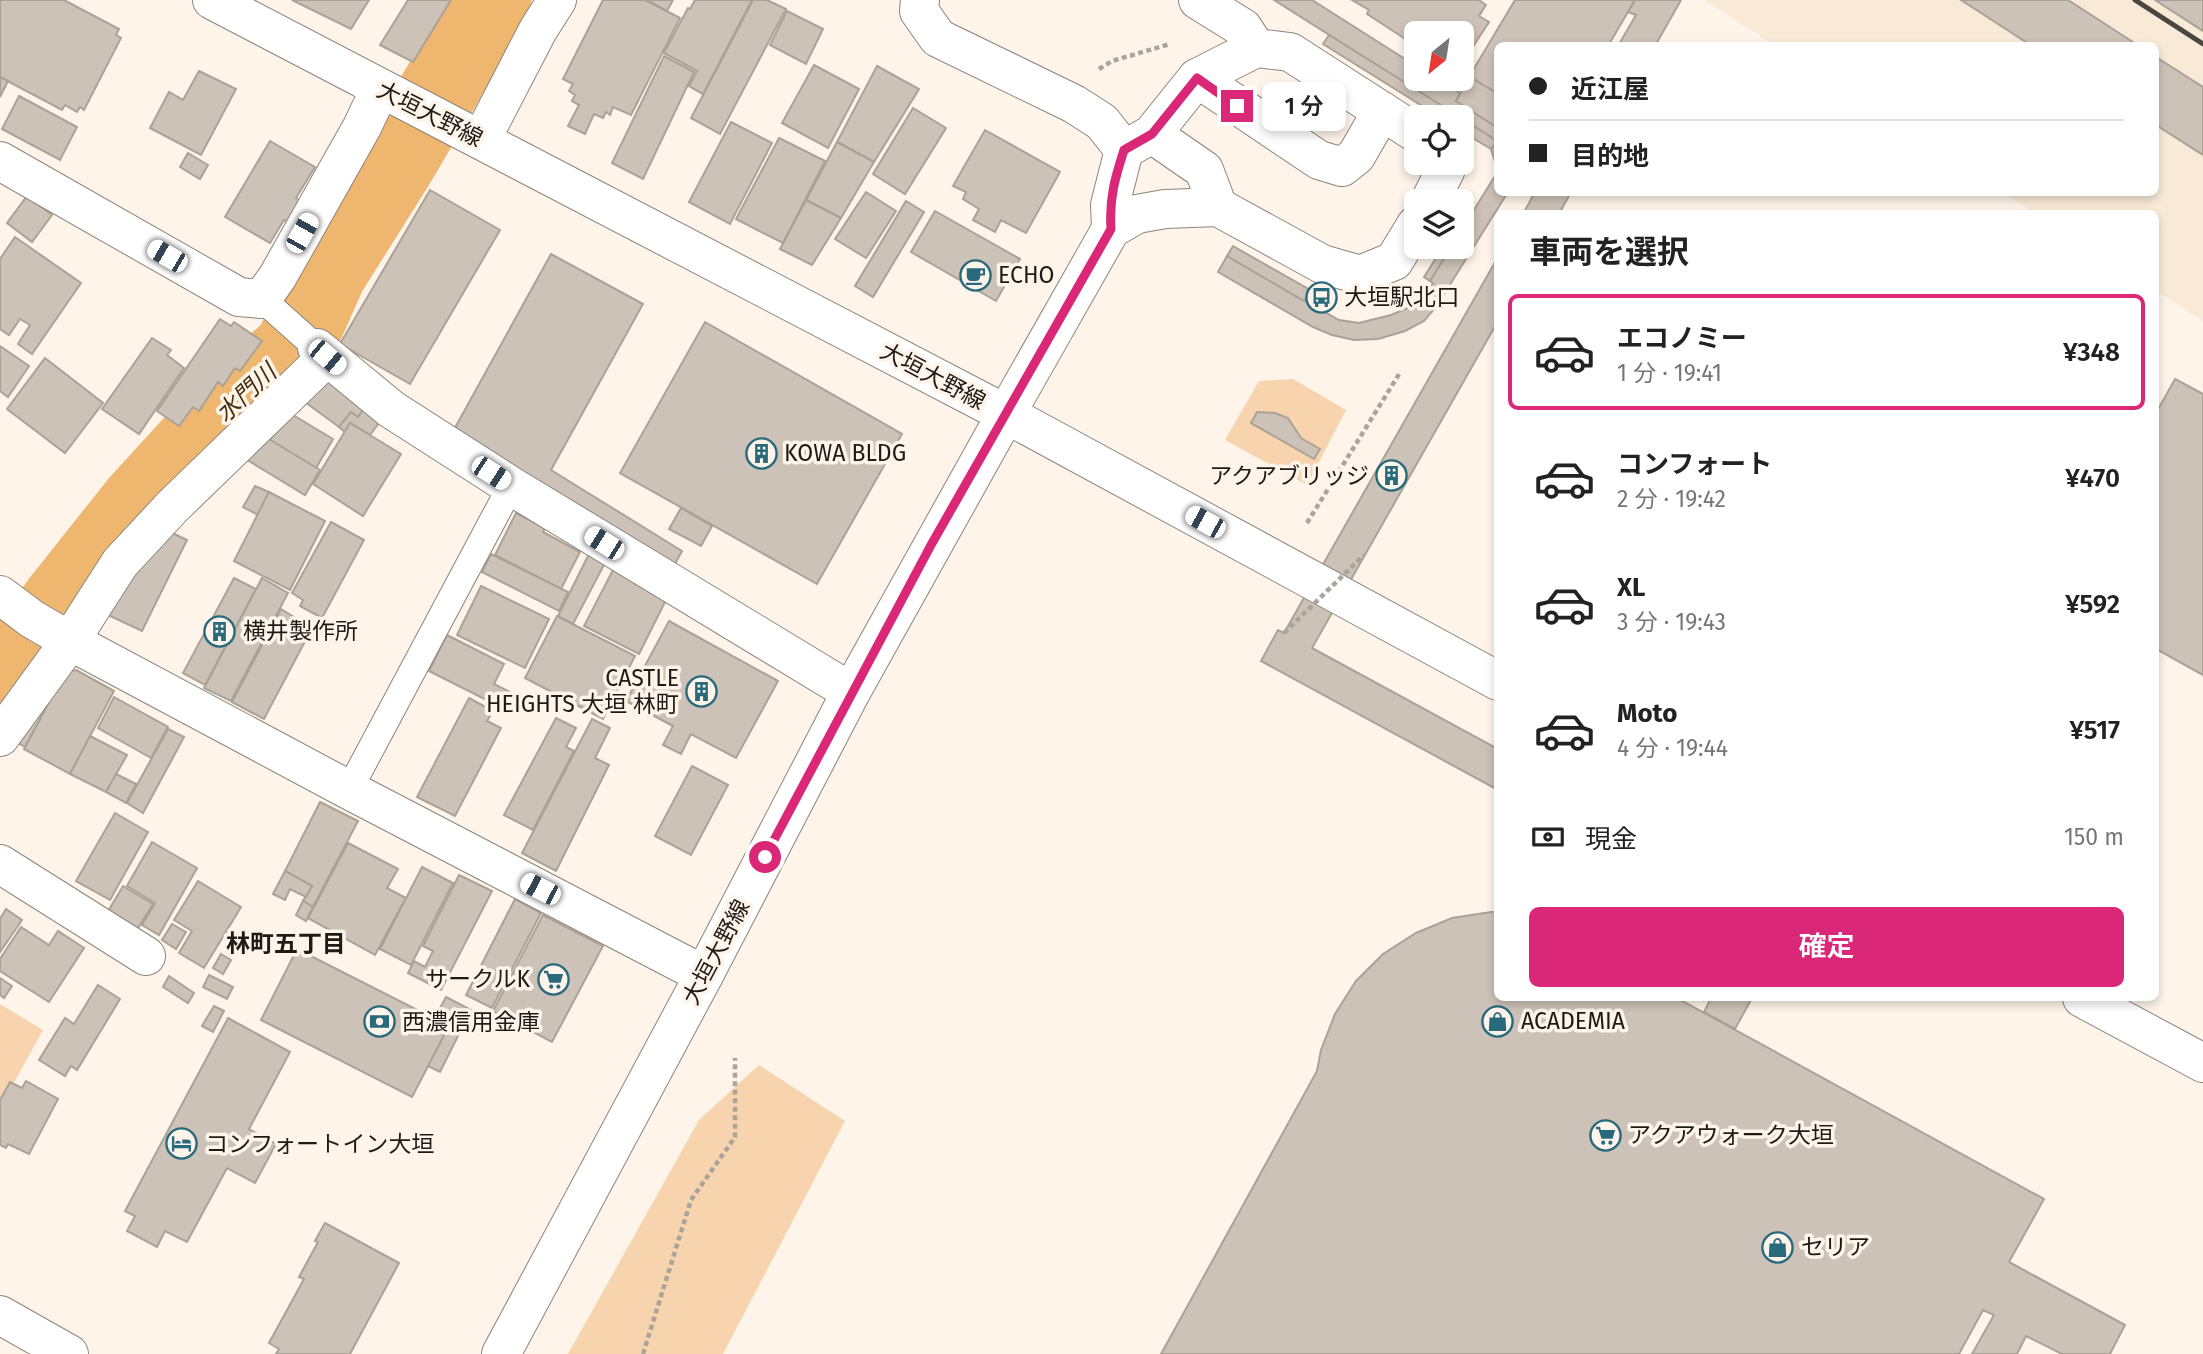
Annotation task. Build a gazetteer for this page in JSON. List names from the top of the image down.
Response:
{
  "streets": {
    "street": ["大垣大野線"]
  },
  "districts": ["林町五丁目"],
  "water": ["水門川"],
  "places": {
    "cafe": ["ECHO"],
    "bus stop": ["大垣駅北口"],
    "building": [
      "KOWA BLDG",
      "アクアブリッジ",
      "横井製作所",
      "CASTLE HEIGHTS 大垣 林町"
    ],
    "supermarket": ["サークルK", "アクアウォーク大垣"],
    "shop": ["ACADEMIA", "セリア"],
    "bank": ["西濃信用金庫"],
    "hotel": ["コンフォートイン大垣"]
  },
  "north": "bottom left",
  "page": {
    "banner": ["近江屋", "目的地"],
    "bubble": "1 分",
    "heading": "車両を選択",
    "list": [
      {
        "name": "エコノミー",
        "note": "1 分 · 19:41",
        "value": "¥348"
      },
      {
        "name": "コンフォート",
        "note": "2 分 · 19:42",
        "value": "¥470"
      },
      {
        "name": "XL",
        "note": "3 分 · 19:43",
        "value": "¥592"
      },
      {
        "name": "Moto",
        "note": "4 分 · 19:44",
        "value": "¥517"
      }
    ],
    "pay": ["現金", "150 m"],
    "buttons": "確定"
  }
}
